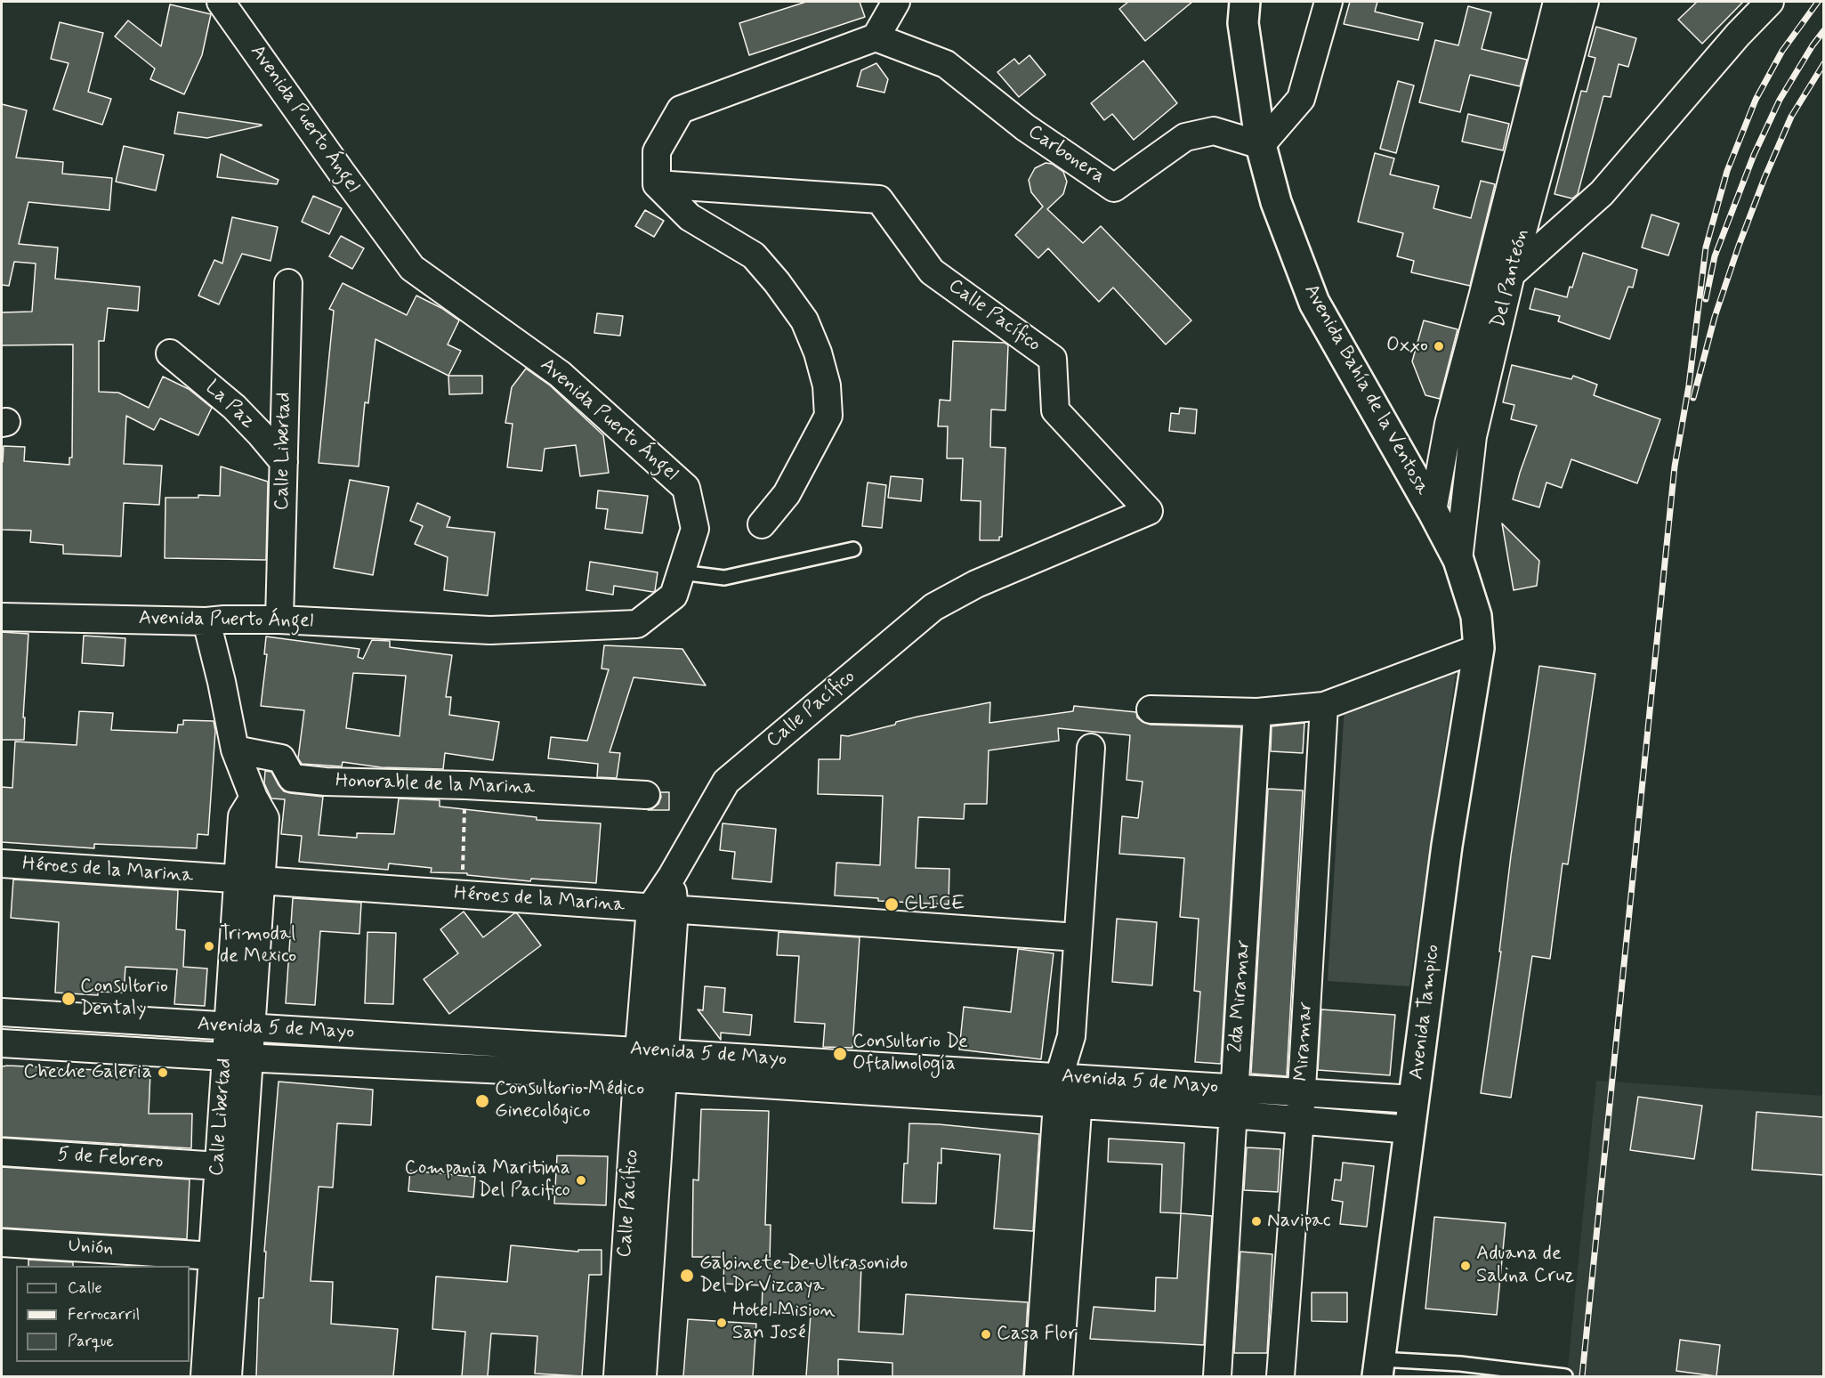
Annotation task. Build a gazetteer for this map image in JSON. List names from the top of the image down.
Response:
{
  "streets": {
    "main road": ["Avenida Bahía de la Ventosa", "Avenida Tampico"],
    "street": [
      "Avenida Puerto Ángel",
      "Carbonera",
      "Del Panteón",
      "Calle Pacífico",
      "La Paz",
      "Calle Libertad",
      "Honorable de la Marina",
      "Héroes de la Marina",
      "2da Miramar",
      "Avenida 5 de Mayo",
      "Miramar",
      "5 de Febrero",
      "Unión"
    ]
  },
  "crossings": [
    ["Avenida Puerto Ángel", "Calle Libertad"],
    ["Carbonera", "Avenida Bahía de la Ventosa"],
    ["Del Panteón", "Avenida Bahía de la Ventosa"],
    ["Calle Pacífico", "Héroes de la Marina"],
    ["Calle Pacífico", "Avenida 5 de Mayo"],
    ["Avenida Bahía de la Ventosa", "Avenida Tampico"],
    ["La Paz", "Calle Libertad"],
    ["Calle Libertad", "Honorable de la Marina"],
    ["Calle Libertad", "Héroes de la Marina"],
    ["Calle Libertad", "Avenida 5 de Mayo"],
    ["Calle Libertad", "5 de Febrero"],
    ["Calle Libertad", "Unión"],
    ["2da Miramar", "Avenida 5 de Mayo"],
    ["Avenida Tampico", "Avenida 5 de Mayo"],
    ["Avenida 5 de Mayo", "Miramar"]
  ],
  "places": [
    "Oxxo",
    "CLICE",
    "Trimodal de Mexico",
    "Consultorio Dentaly",
    "Consultorio De Oftalmología",
    "Cheche Galeria",
    "Consultorio Médico Ginecológico",
    "Compania Maritima Del Pacifico",
    "Navipac",
    "Aduana de Salina Cruz",
    "Gabinete De Ultrasonido Del Dr Vizcaya",
    "Hotel Mision San José",
    "Casa Flor"
  ],
  "legend": ["Calle", "Ferrocarril", "Parque"]
}
